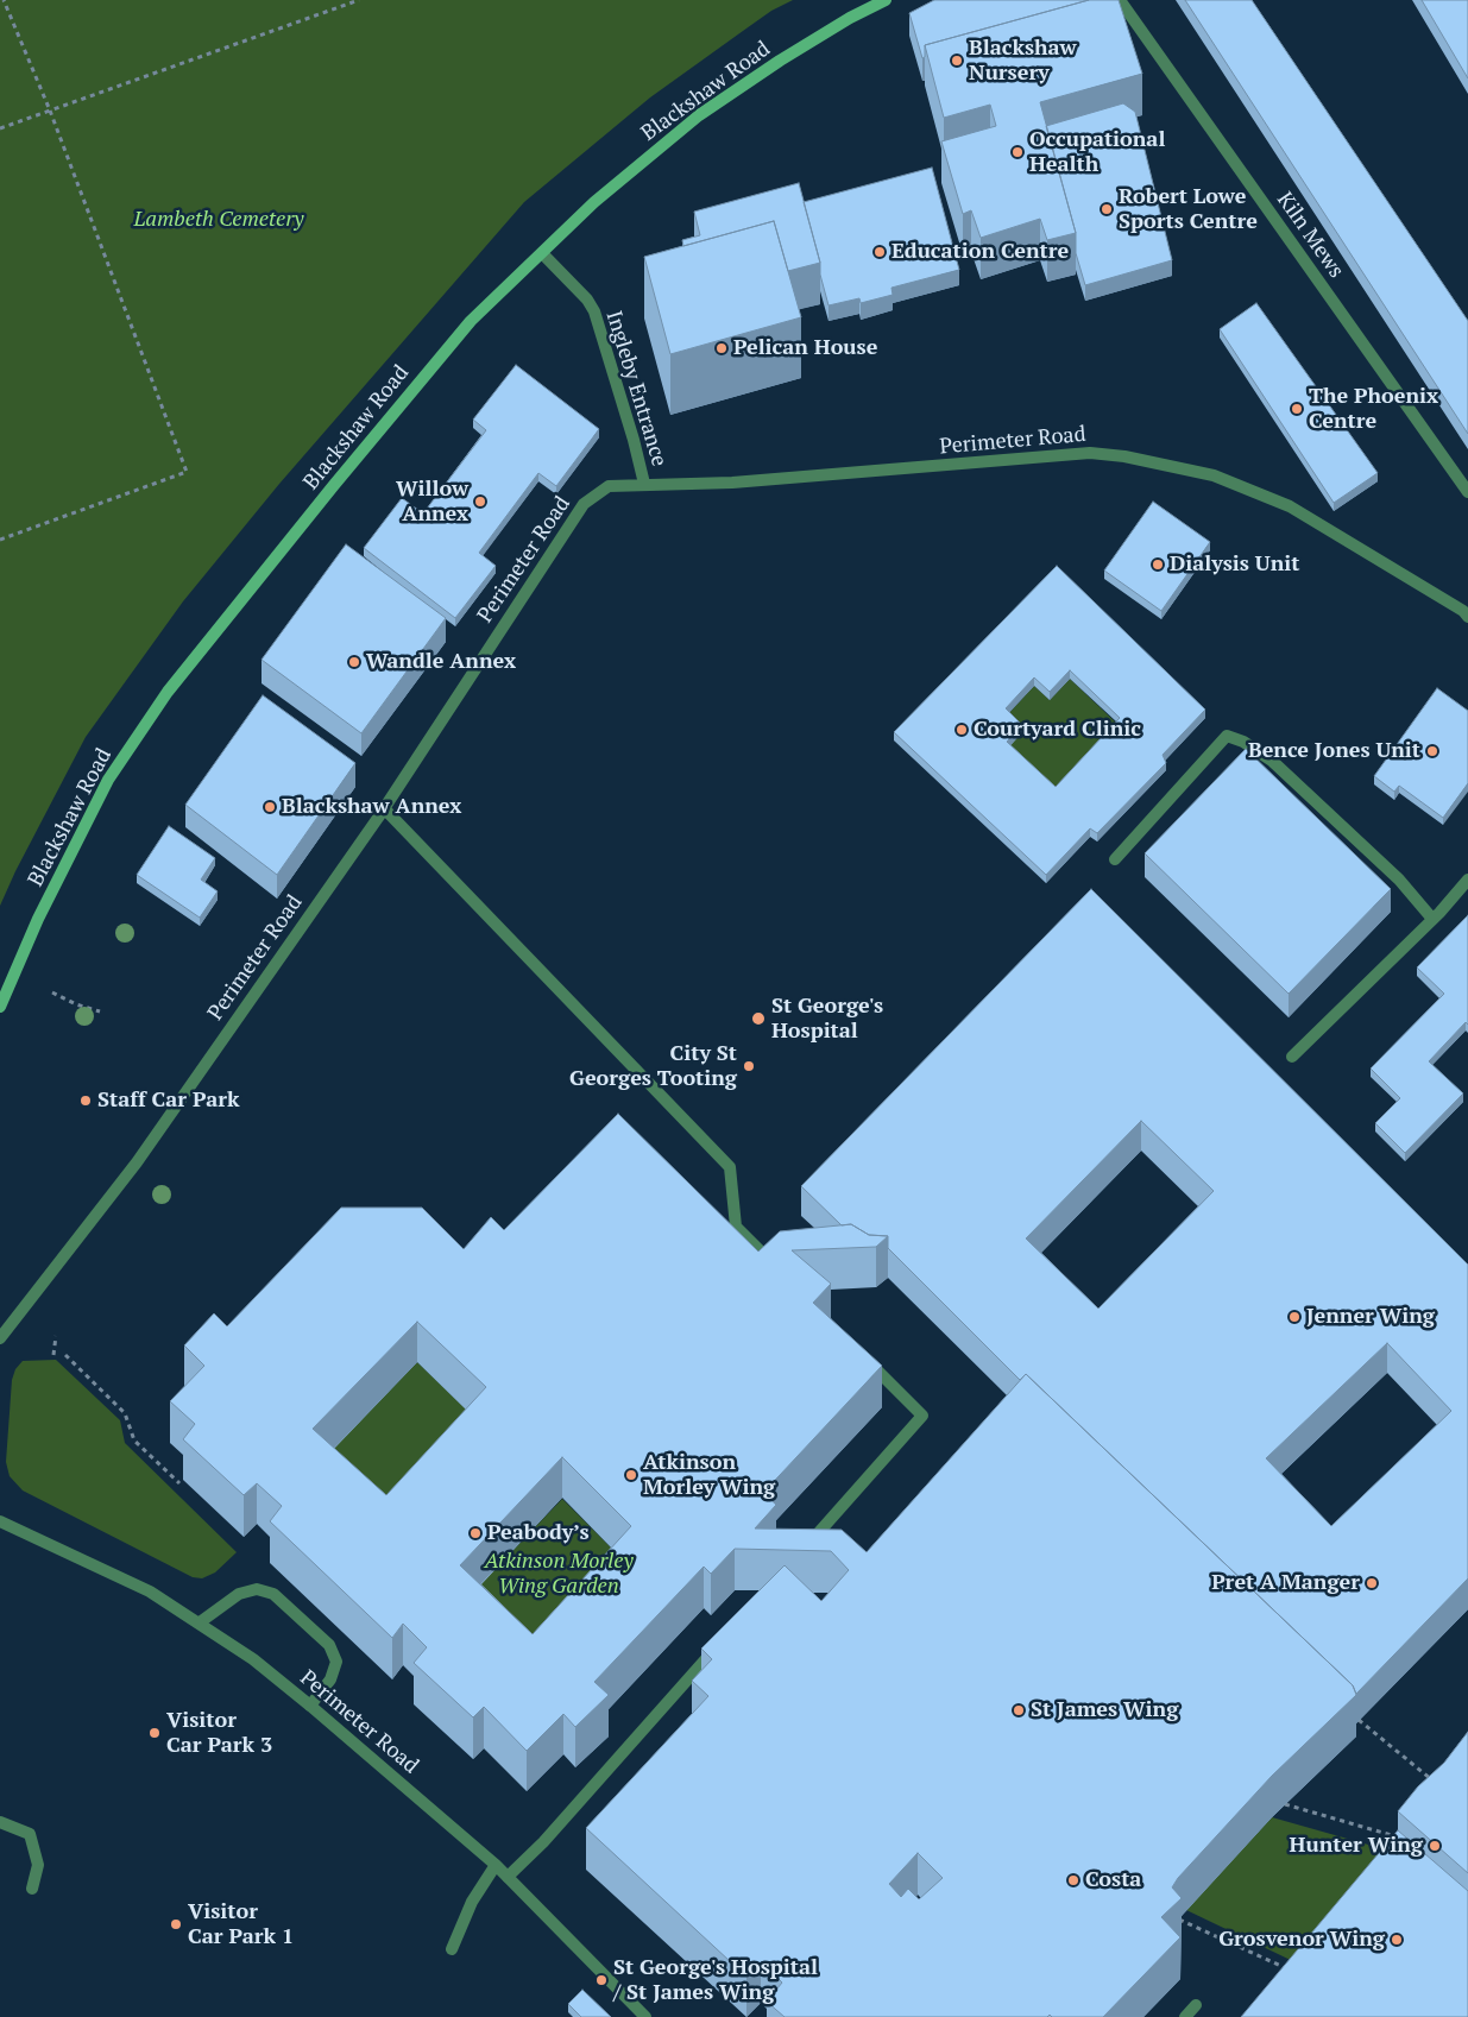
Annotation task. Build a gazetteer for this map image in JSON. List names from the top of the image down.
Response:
{
  "streets": {
    "street": [
      "Blackshaw Road",
      "Kiln Mews",
      "Ingleby Entrance",
      "Perimeter Road"
    ]
  },
  "crossings": [
    ["Blackshaw Road", "Ingleby Entrance"],
    ["Ingleby Entrance", "Perimeter Road"]
  ],
  "parks": ["Lambeth Cemetery", "Atkinson Morley Wing Garden"],
  "places": [
    "Blackshaw Nursery",
    "Occupational Health",
    "Robert Lowe Sports Centre",
    "Education Centre",
    "Pelican House",
    "The Phoenix Centre",
    "Willow Annex",
    "Dialysis Unit",
    "Wandle Annex",
    "Courtyard Clinic",
    "Bence Jones Unit",
    "Blackshaw Annex",
    "St George's Hospital",
    "City St Georges Tooting",
    "Staff Car Park",
    "Jenner Wing",
    "Atkinson Morley Wing",
    "Peabody’s",
    "Pret A Manger",
    "St James Wing",
    "Visitor Car Park 3",
    "Hunter Wing",
    "Costa",
    "Visitor Car Park 1",
    "Grosvenor Wing",
    "St George's Hospital / St James Wing"
  ]
}
